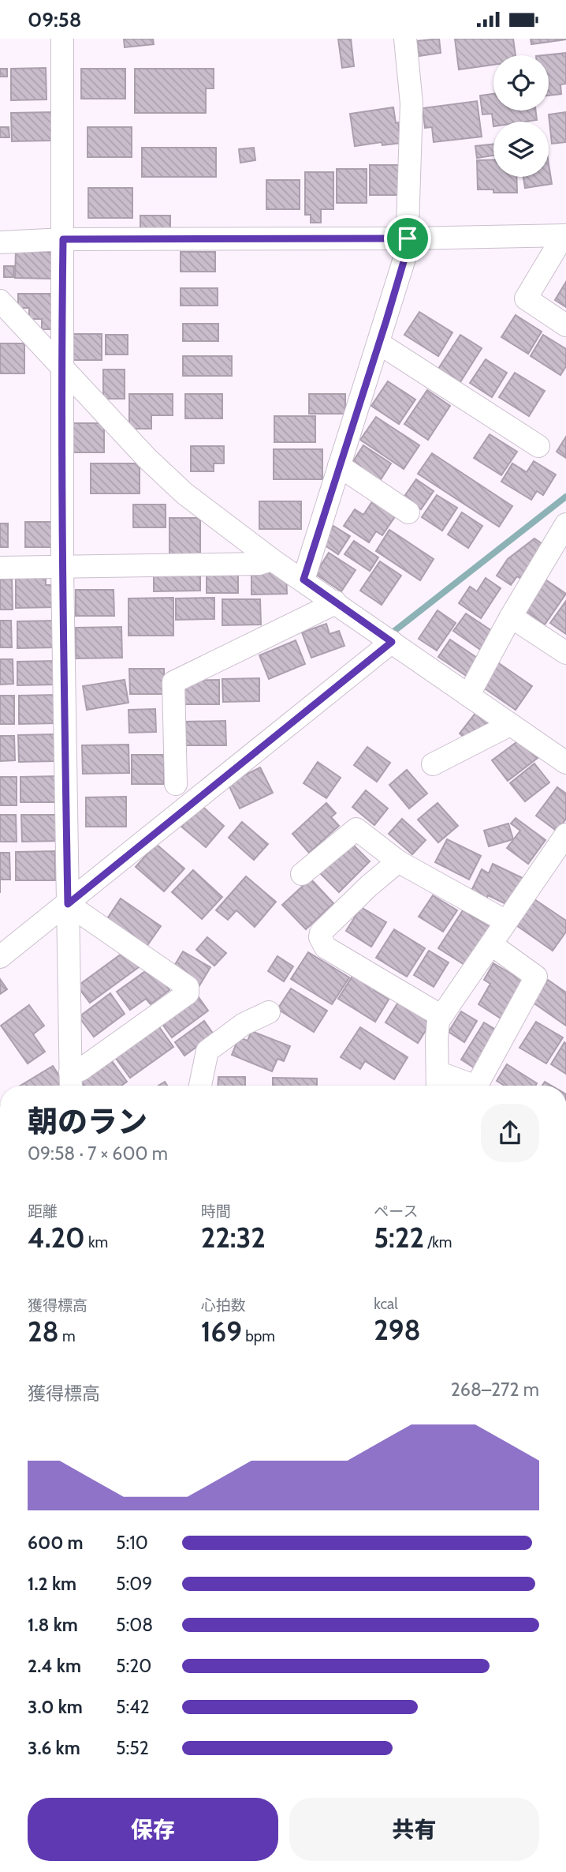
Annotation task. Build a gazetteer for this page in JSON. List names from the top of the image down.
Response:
{
  "page": {
    "status": "09:58",
    "heading": ["朝のラン", "09:58 · 7 × 600 m"],
    "stats": [
      ["距離", "4.20 km"],
      ["時間", "22:32"],
      ["ペース", "5:22 /km"],
      ["獲得標高", "28 m"],
      ["心拍数", "169 bpm"],
      ["kcal", "298"]
    ],
    "chart": ["獲得標高", "268–272 m"],
    "list": [
      {
        "name": "600 m",
        "note": "5:10"
      },
      {
        "name": "1.2 km",
        "note": "5:09"
      },
      {
        "name": "1.8 km",
        "note": "5:08"
      },
      {
        "name": "2.4 km",
        "note": "5:20"
      },
      {
        "name": "3.0 km",
        "note": "5:42"
      },
      {
        "name": "3.6 km",
        "note": "5:52"
      }
    ],
    "buttons": ["保存", "共有"]
  }
}
